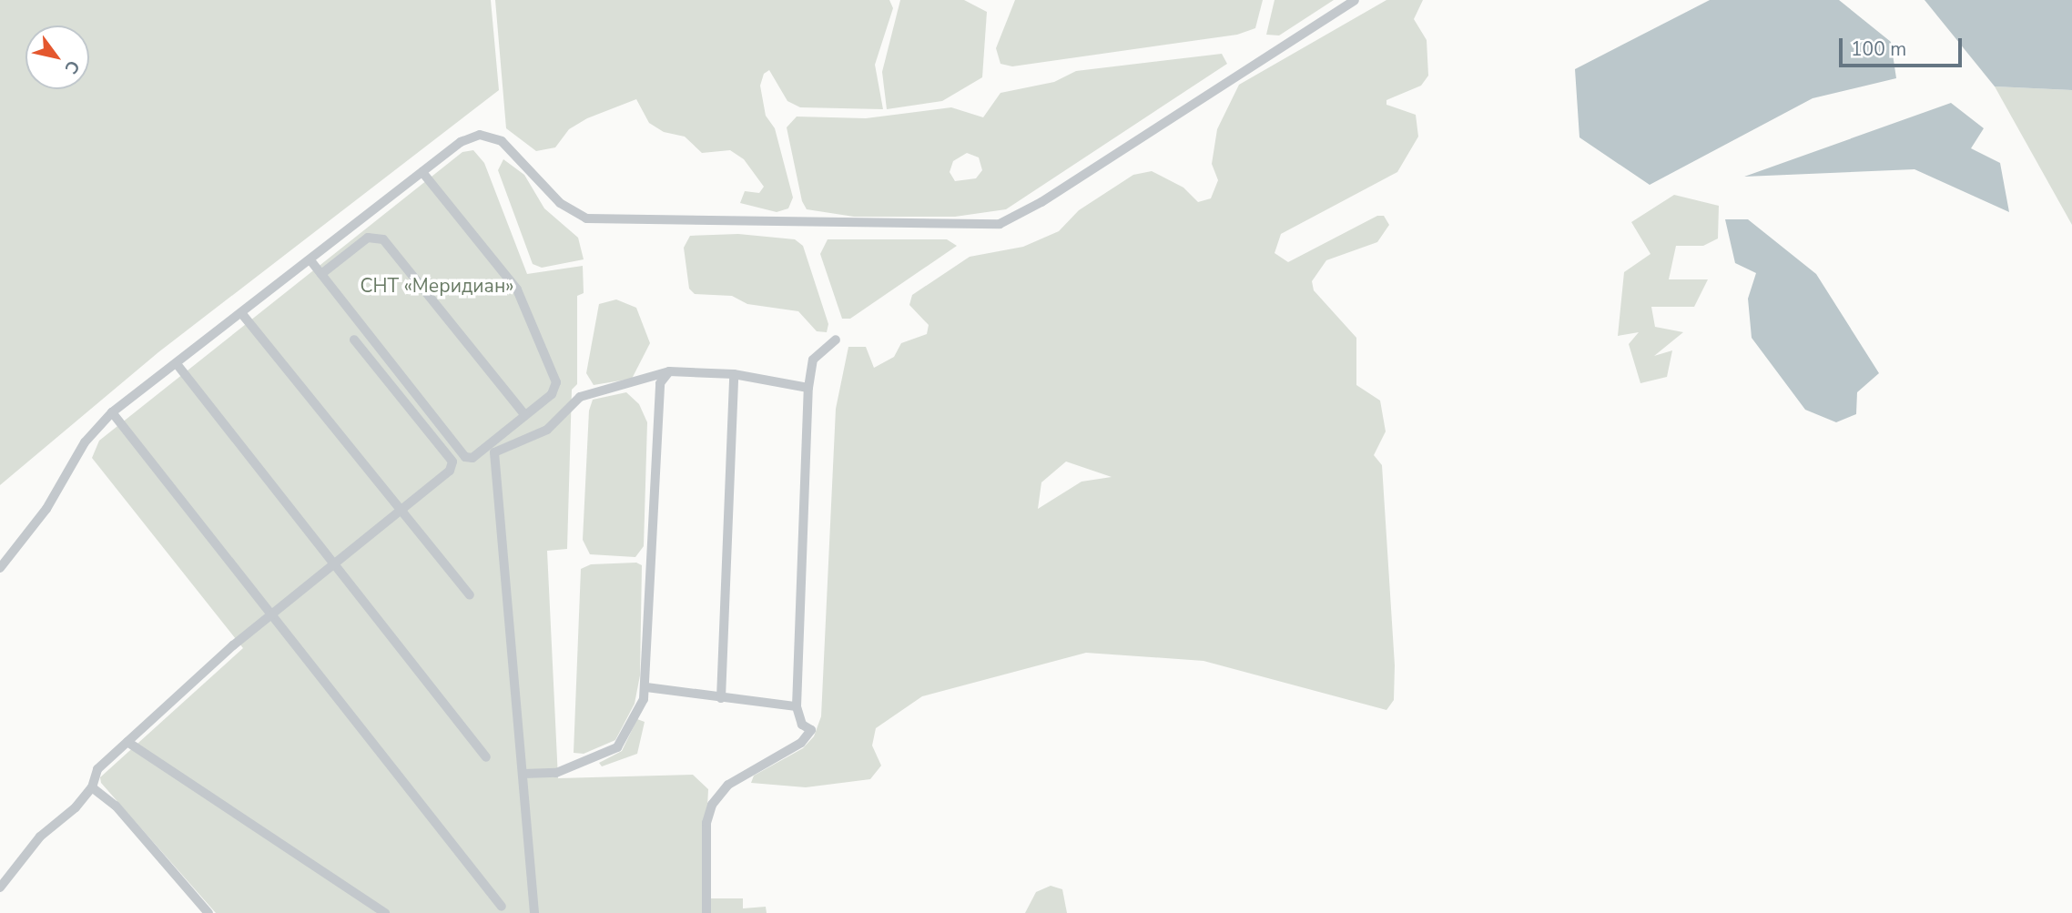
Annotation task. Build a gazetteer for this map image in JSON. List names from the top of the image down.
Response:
{
  "parks": ["СНТ «Меридиан»"],
  "scale_bar": "100 m",
  "north": "bottom right"
}
